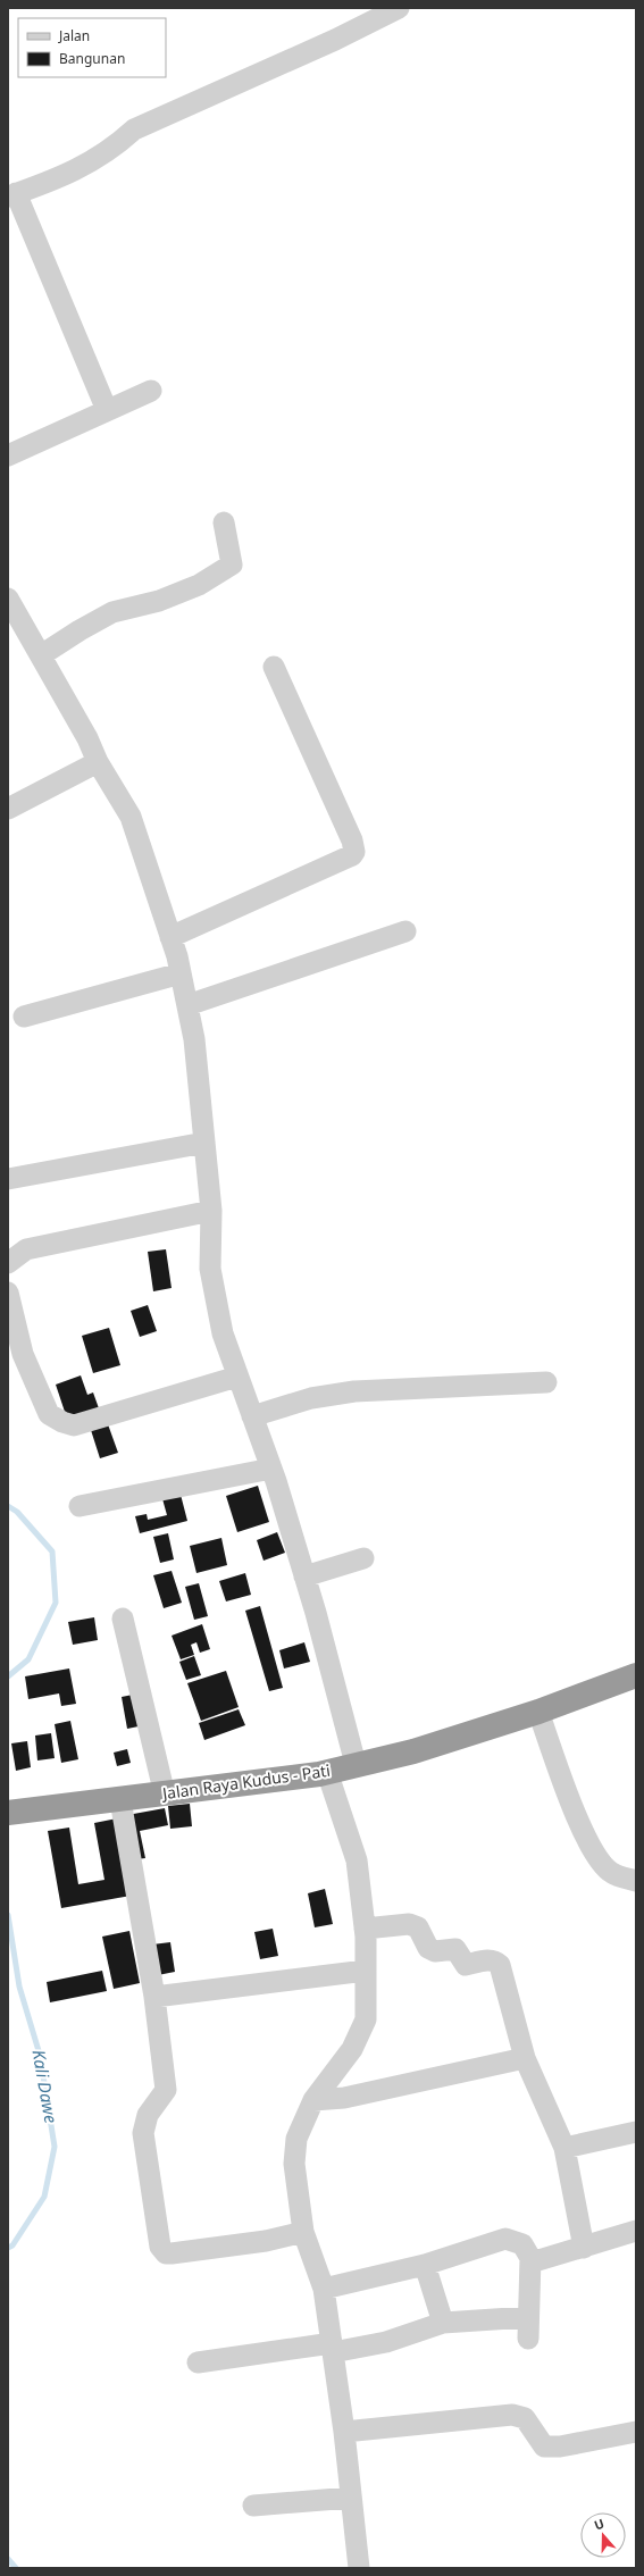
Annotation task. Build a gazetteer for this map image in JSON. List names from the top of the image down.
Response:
{
  "streets": {
    "highway": ["Jalan Raya Kudus - Pati"]
  },
  "water": ["Kali Dawe"],
  "legend": ["Jalan", "Bangunan"],
  "north": "top"
}
